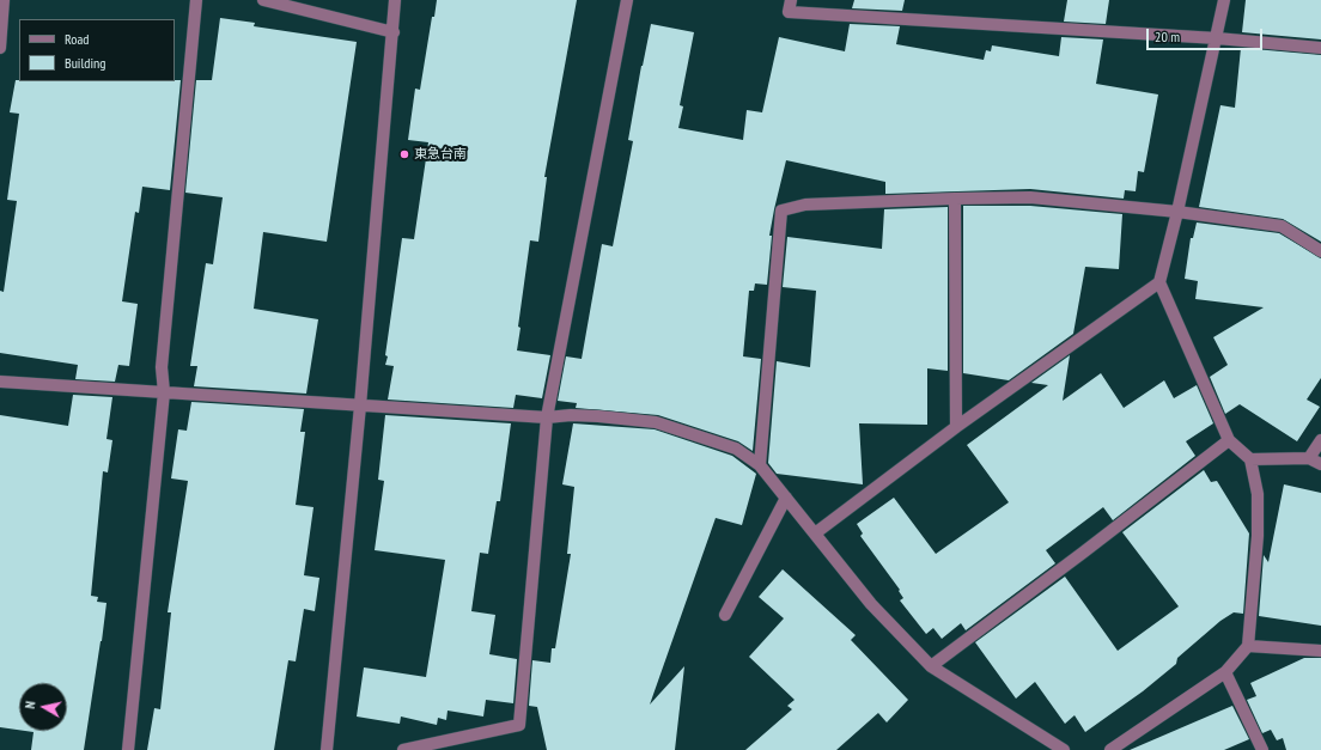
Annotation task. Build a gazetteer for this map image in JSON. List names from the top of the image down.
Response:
{
  "places": ["東急台南"],
  "legend": ["Road", "Building"],
  "scale_bar": "20 m",
  "north": "left"
}
